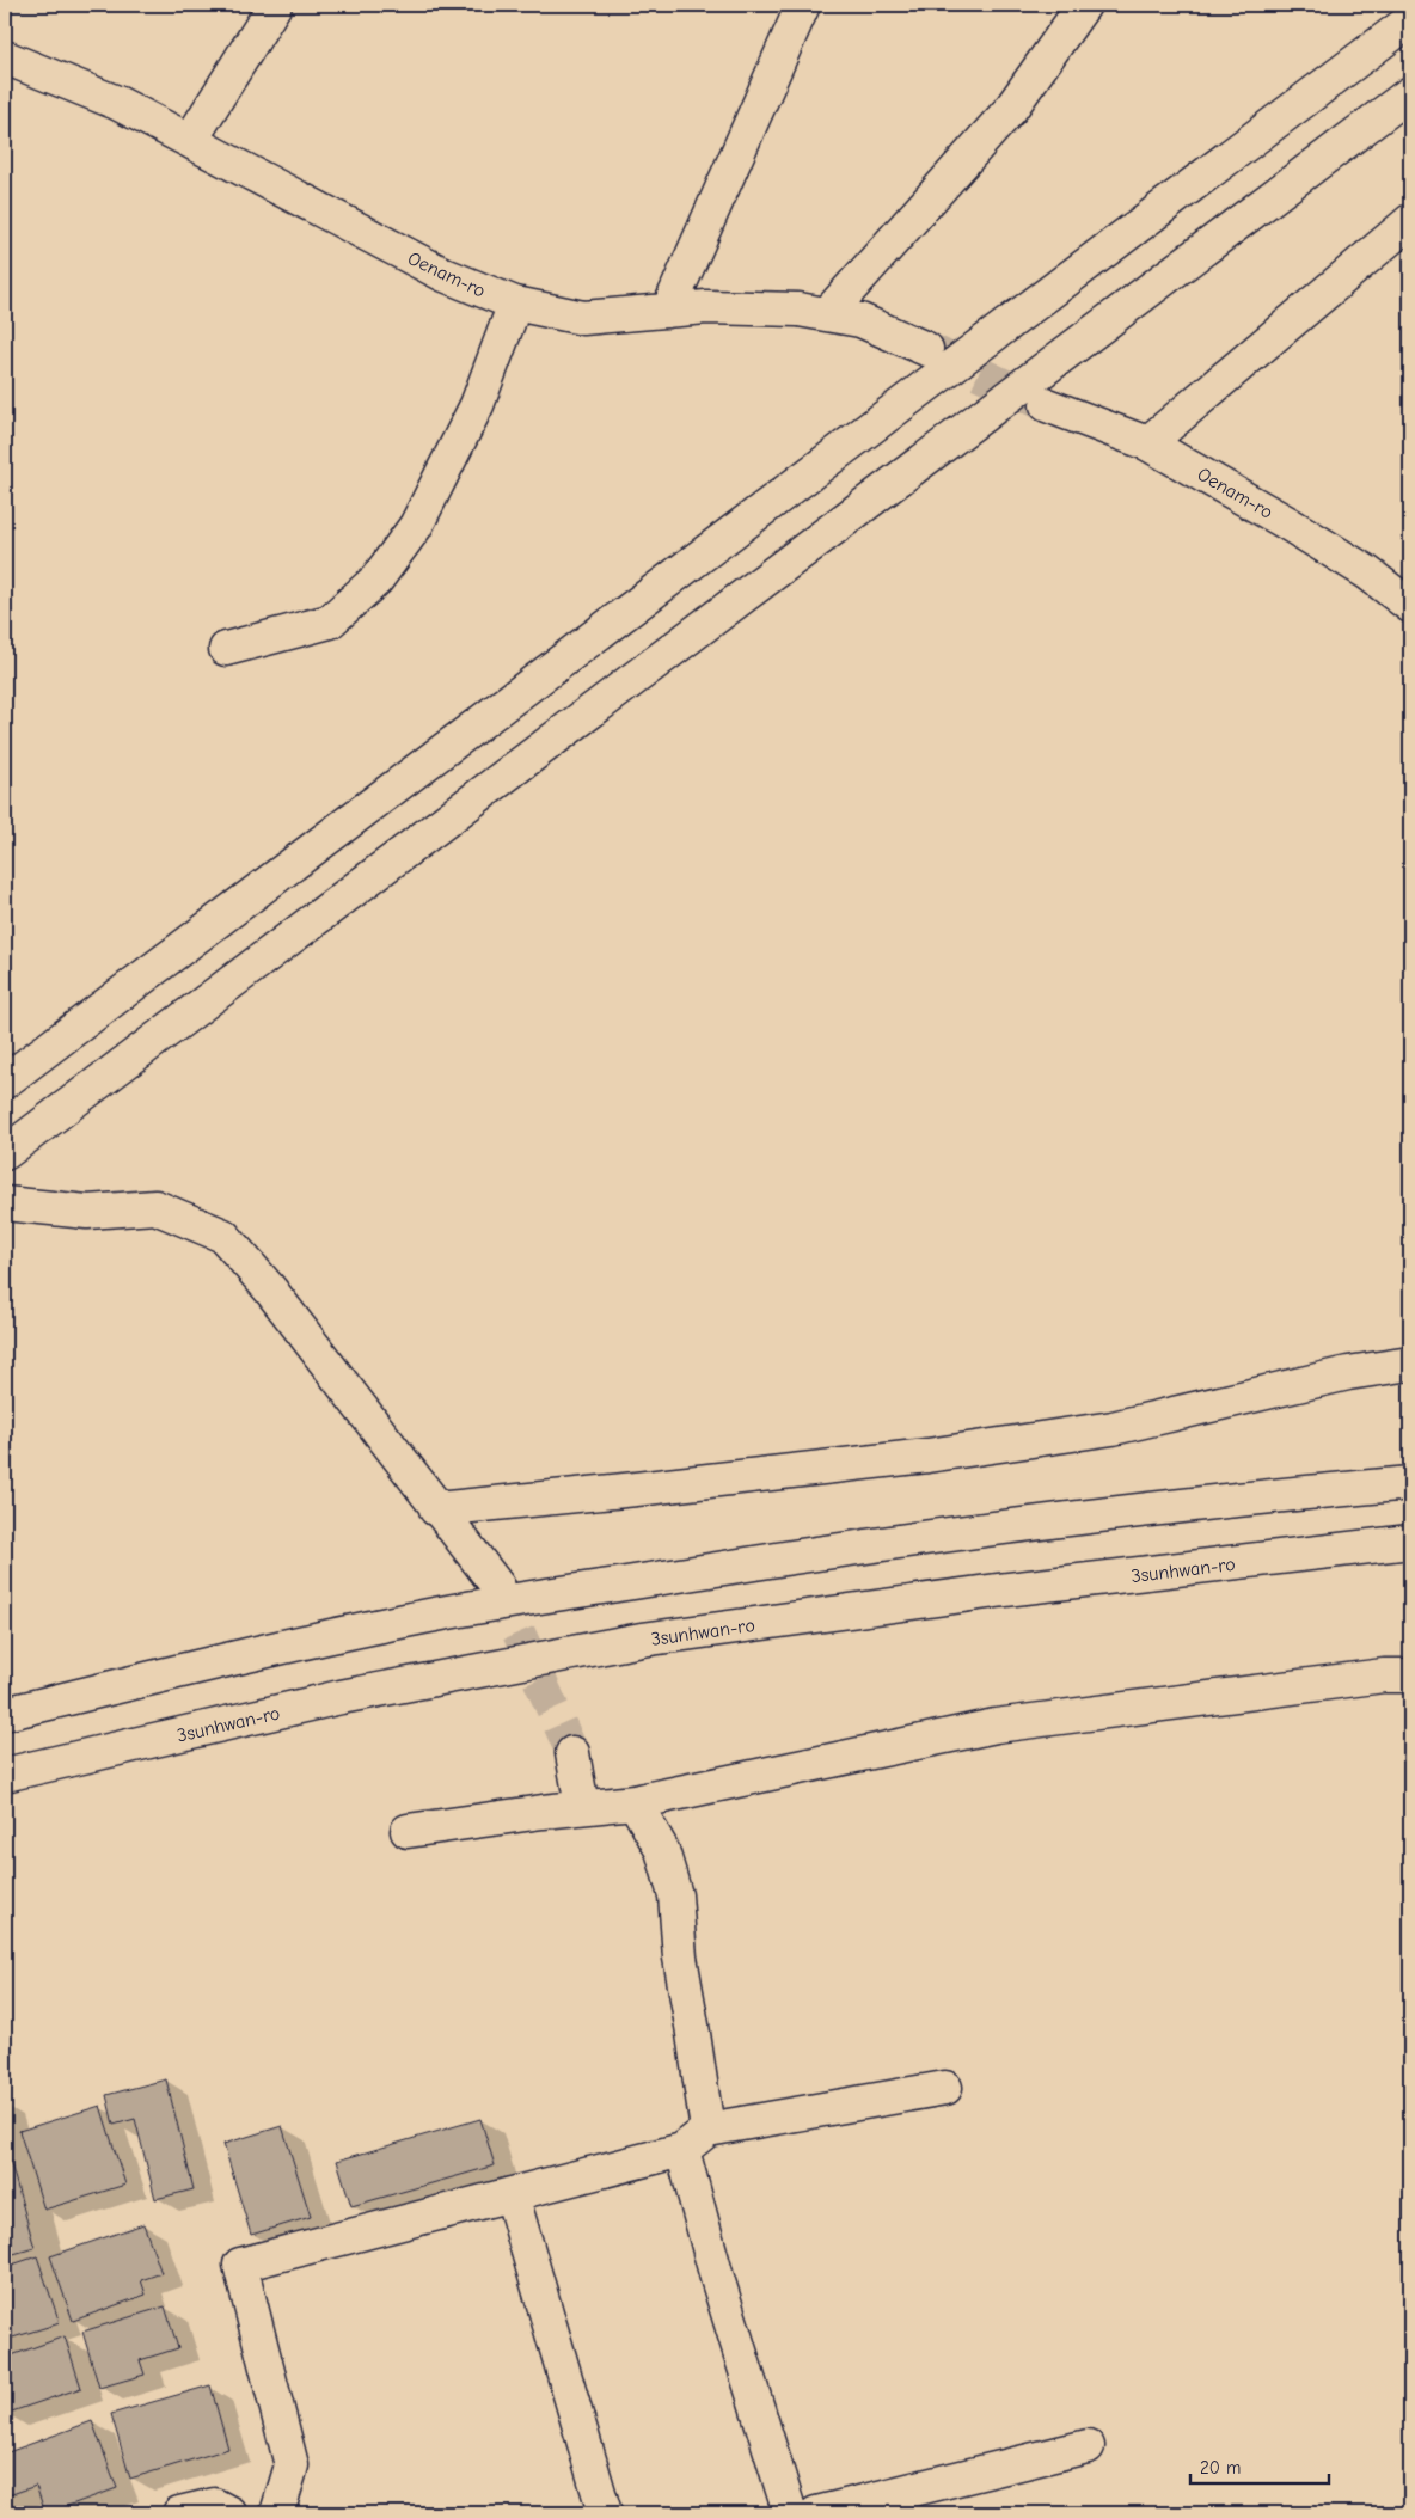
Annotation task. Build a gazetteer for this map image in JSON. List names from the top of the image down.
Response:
{
  "streets": {
    "main road": ["Oenam-ro", "3sunhwan-ro"]
  },
  "scale_bar": "20 m"
}
